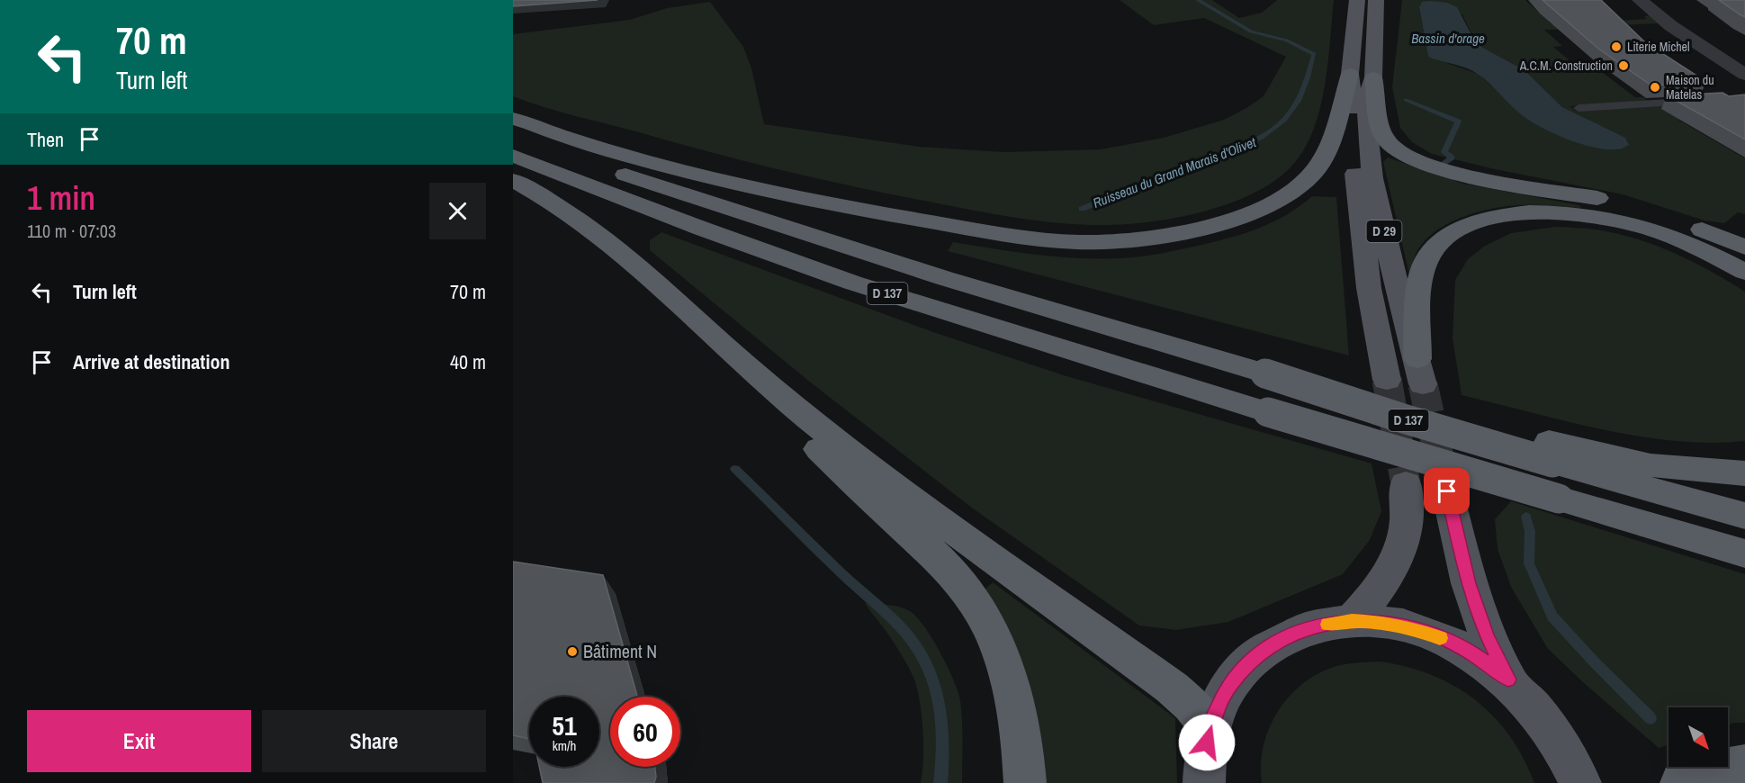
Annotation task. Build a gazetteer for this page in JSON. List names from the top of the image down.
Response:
{
  "streets": {
    "highway": ["D 137"],
    "main road": ["D 29"]
  },
  "water": ["Bassin d'orage", "Ruisseau du Grand Marais d'Olivet"],
  "places": [
    "Literie Michel",
    "A.C.M. Construction",
    "Maison du Matelas",
    "Bâtiment N"
  ],
  "north": "bottom right",
  "page": {
    "turn": ["70 m", "Turn left"],
    "then": "Then",
    "heading": ["1 min", "110 m · 07:03"],
    "list": [
      {
        "name": "Turn left",
        "value": "70 m"
      },
      {
        "name": "Arrive at destination",
        "value": "40 m"
      }
    ],
    "speed": "51 km/h",
    "limit": "60",
    "buttons": ["Exit", "Share"]
  }
}
